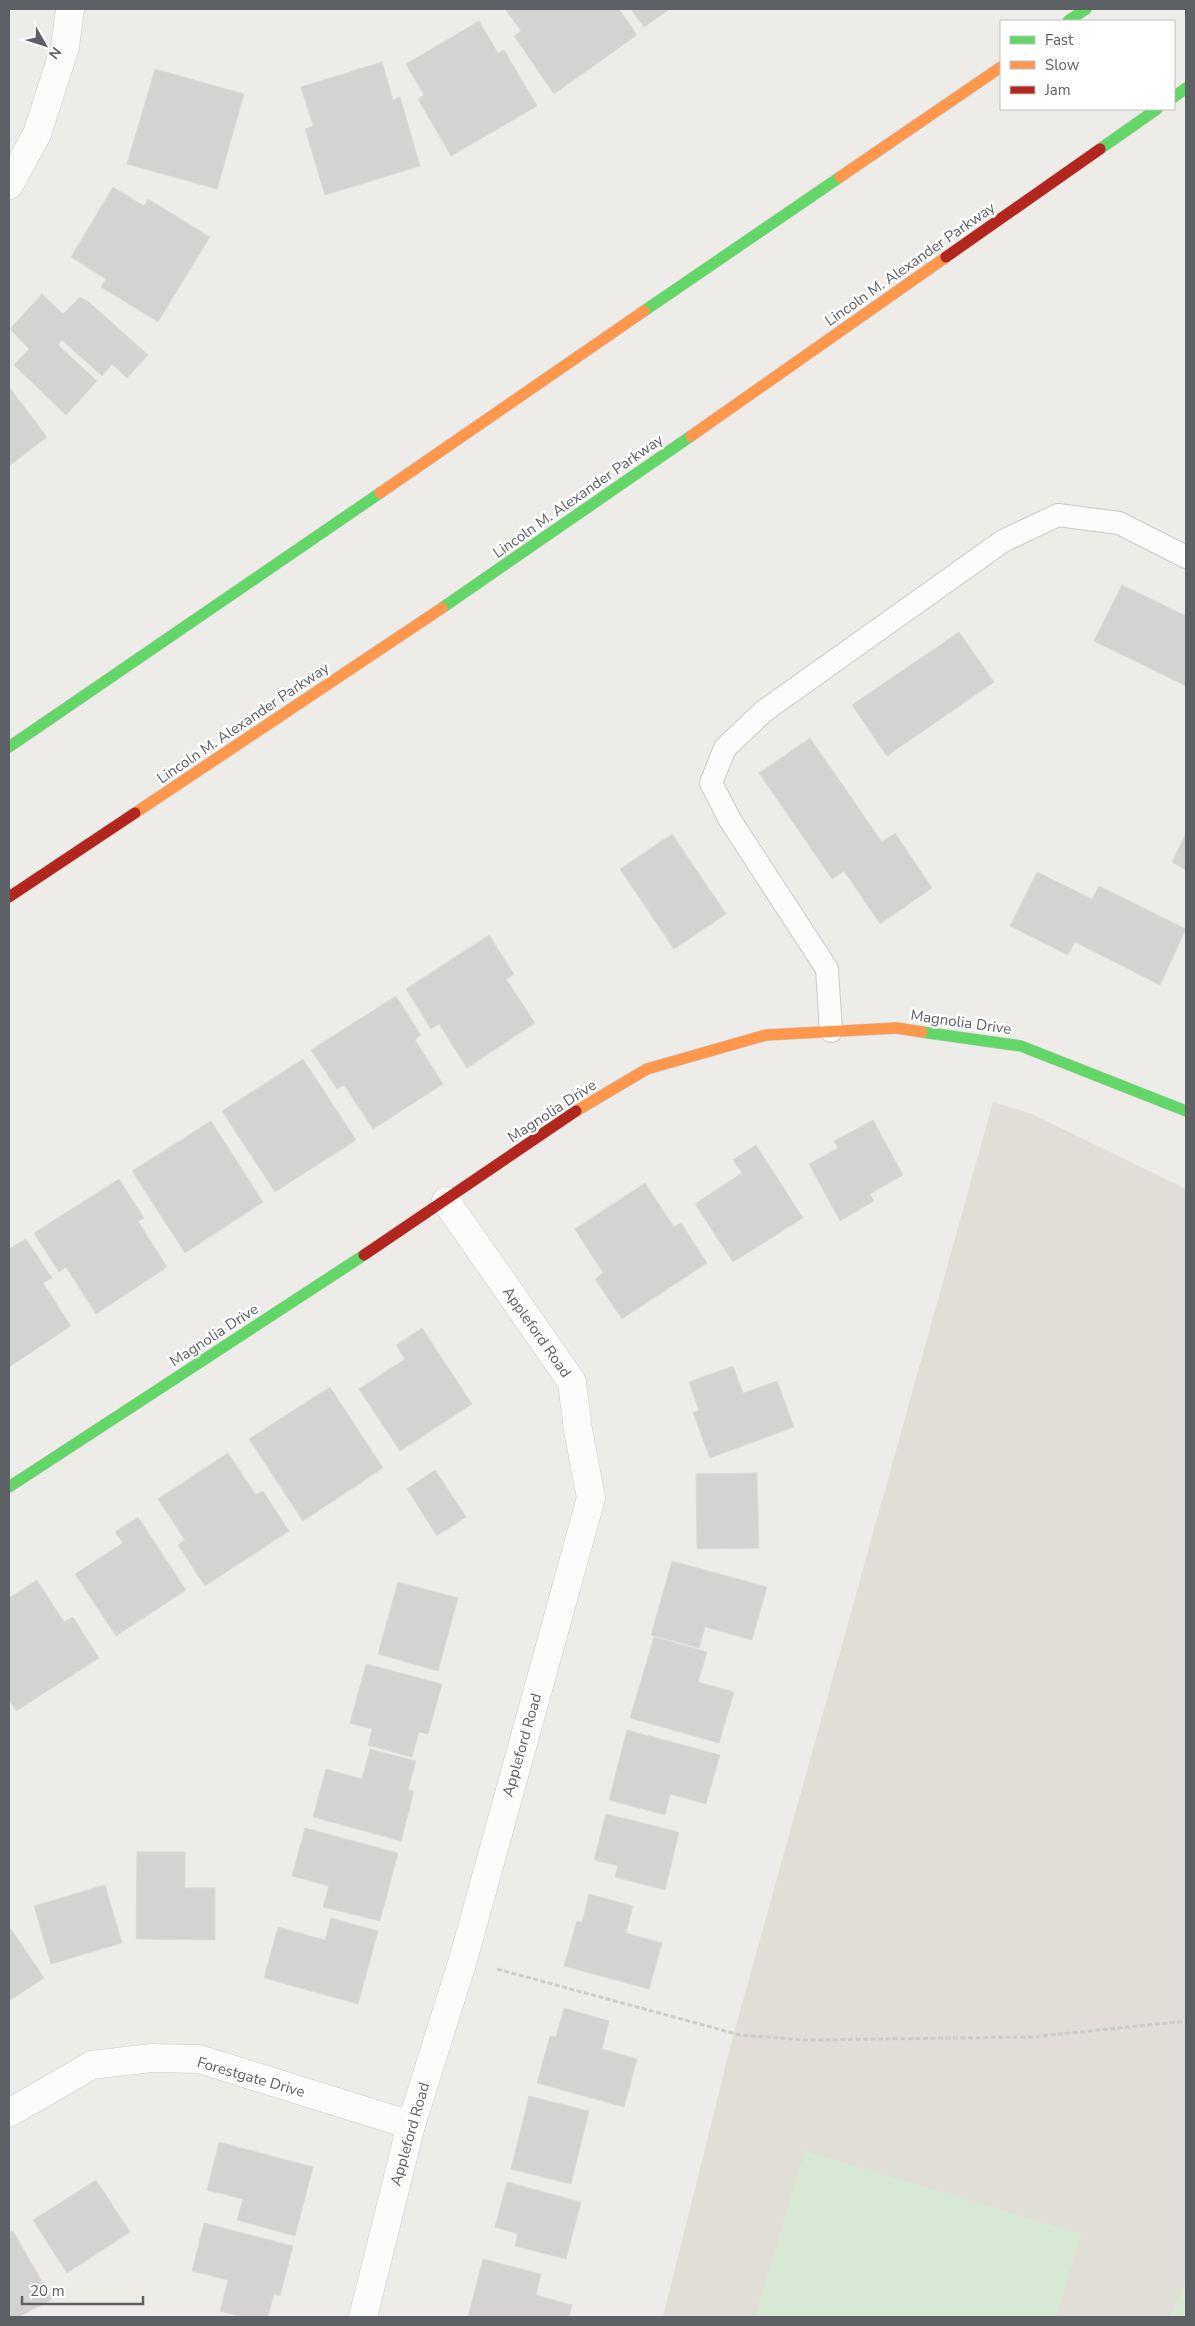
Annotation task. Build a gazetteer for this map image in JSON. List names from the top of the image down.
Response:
{
  "streets": {
    "main road": ["Lincoln M. Alexander Parkway", "Magnolia Drive"],
    "street": ["Appleford Road", "Forestgate Drive"]
  },
  "crossings": [
    ["Magnolia Drive", "Appleford Road"],
    ["Appleford Road", "Forestgate Drive"]
  ],
  "legend": ["Fast", "Slow", "Jam"],
  "scale_bar": "20 m",
  "north": "bottom right"
}
